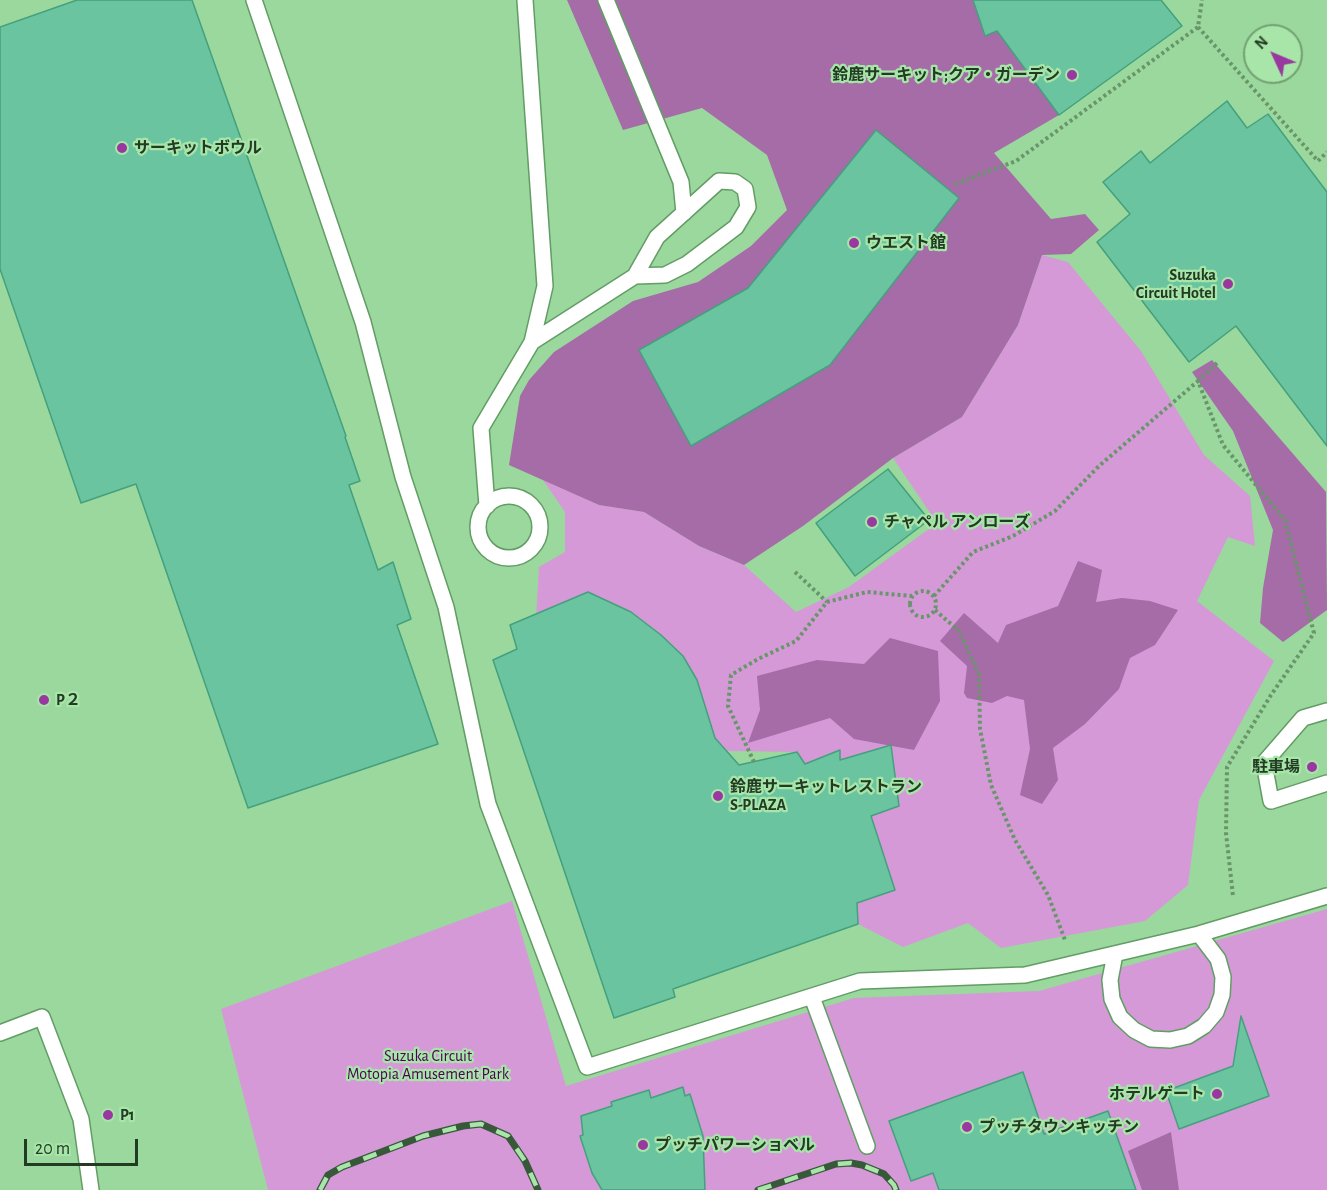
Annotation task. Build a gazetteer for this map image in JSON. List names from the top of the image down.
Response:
{
  "parks": ["Suzuka Circuit Motopia Amusement Park"],
  "places": [
    "鈴鹿サーキット;クア・ガーデン",
    "サーキットボウル",
    "ウエスト館",
    "Suzuka Circuit Hotel",
    "チャペル アンローズ",
    "P２",
    "駐車場",
    "鈴鹿サーキットレストラン S-PLAZA",
    "ホテルゲート",
    "P1",
    "プッチタウンキッチン",
    "プッチパワーショベル"
  ],
  "scale_bar": "20 m",
  "north": "top left"
}
